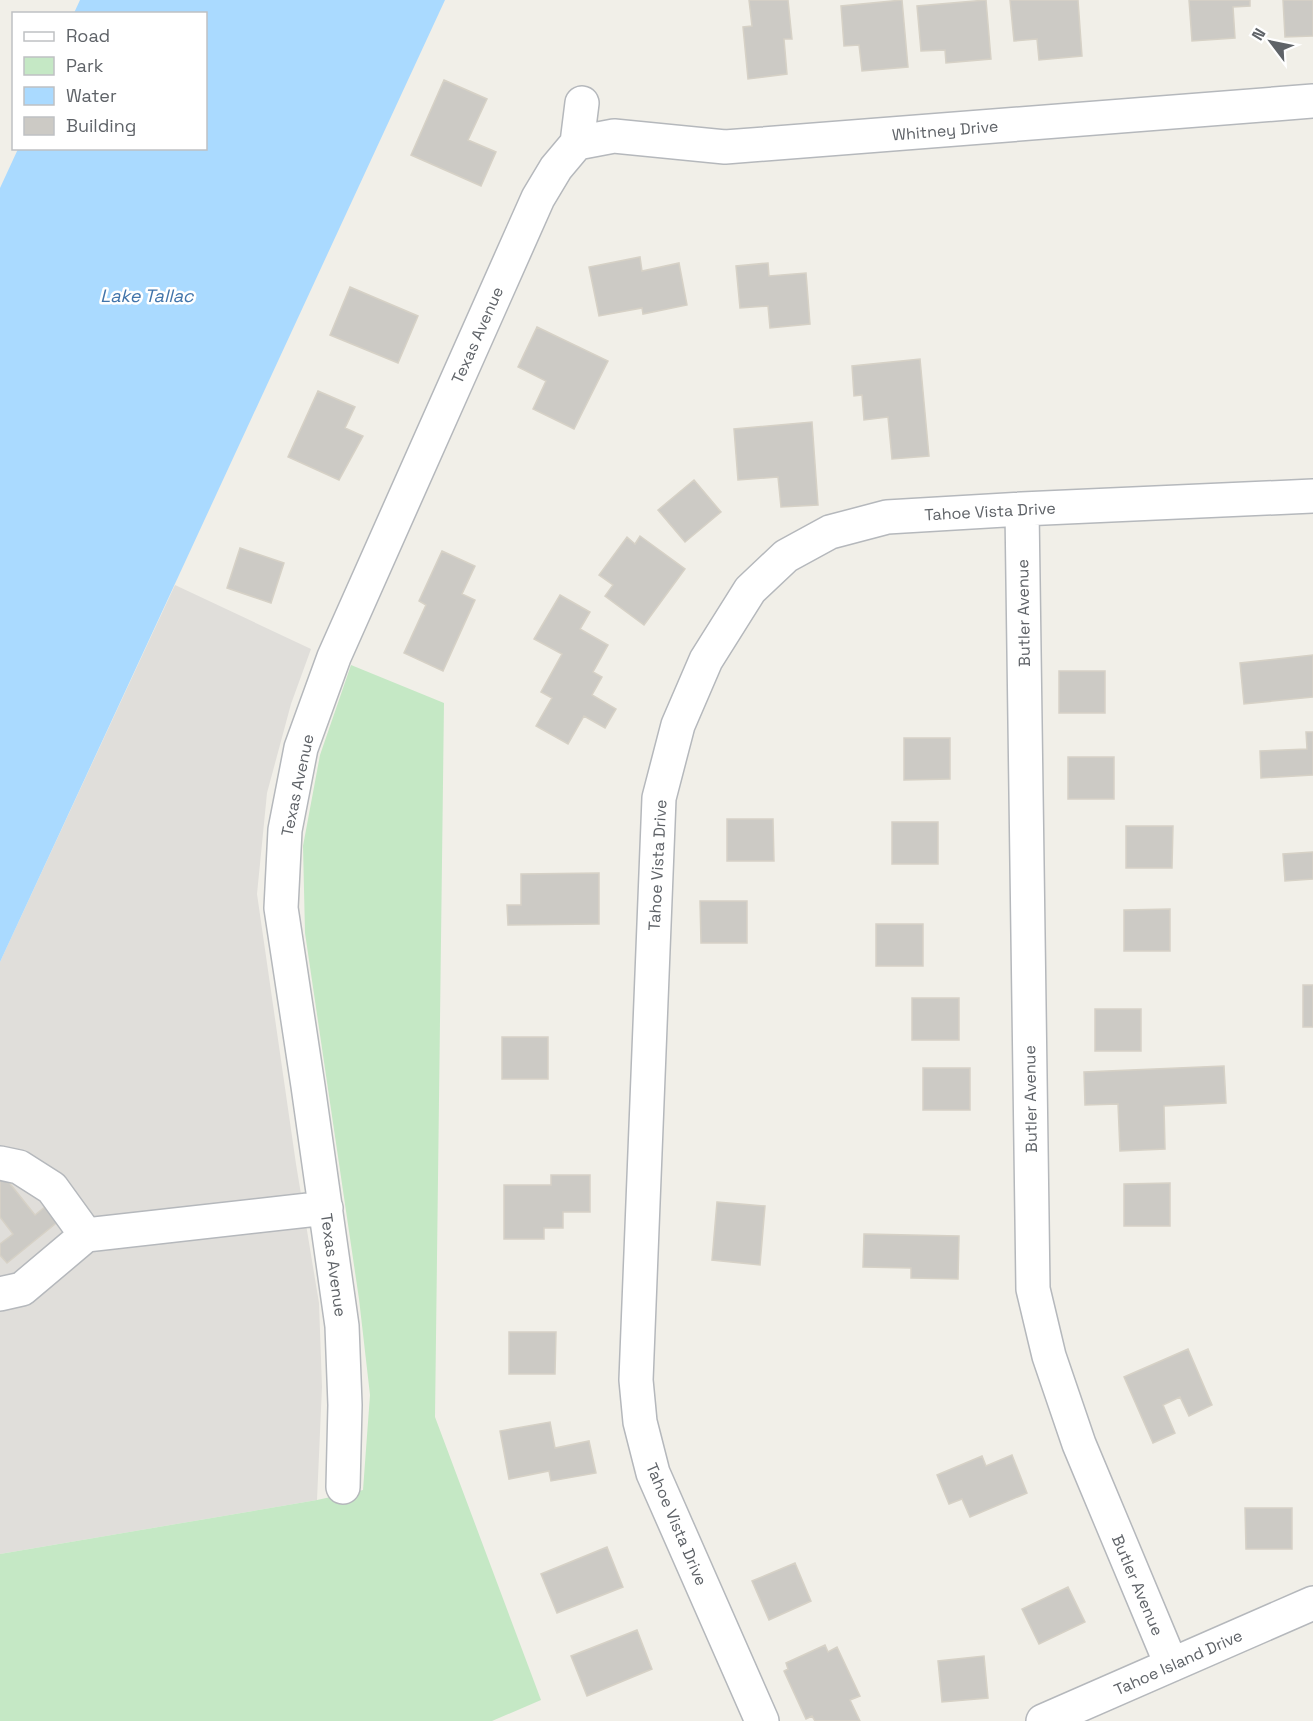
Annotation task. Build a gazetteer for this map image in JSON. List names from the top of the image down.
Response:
{
  "streets": {
    "street": [
      "Whitney Drive",
      "Texas Avenue",
      "Tahoe Vista Drive",
      "Butler Avenue",
      "Tahoe Island Drive"
    ]
  },
  "crossings": [
    ["Whitney Drive", "Texas Avenue"],
    ["Tahoe Vista Drive", "Butler Avenue"],
    ["Butler Avenue", "Tahoe Island Drive"]
  ],
  "water": ["Lake Tallac"],
  "legend": [
    "Road",
    "Park",
    "Water",
    "Building"
  ],
  "north": "top left"
}
